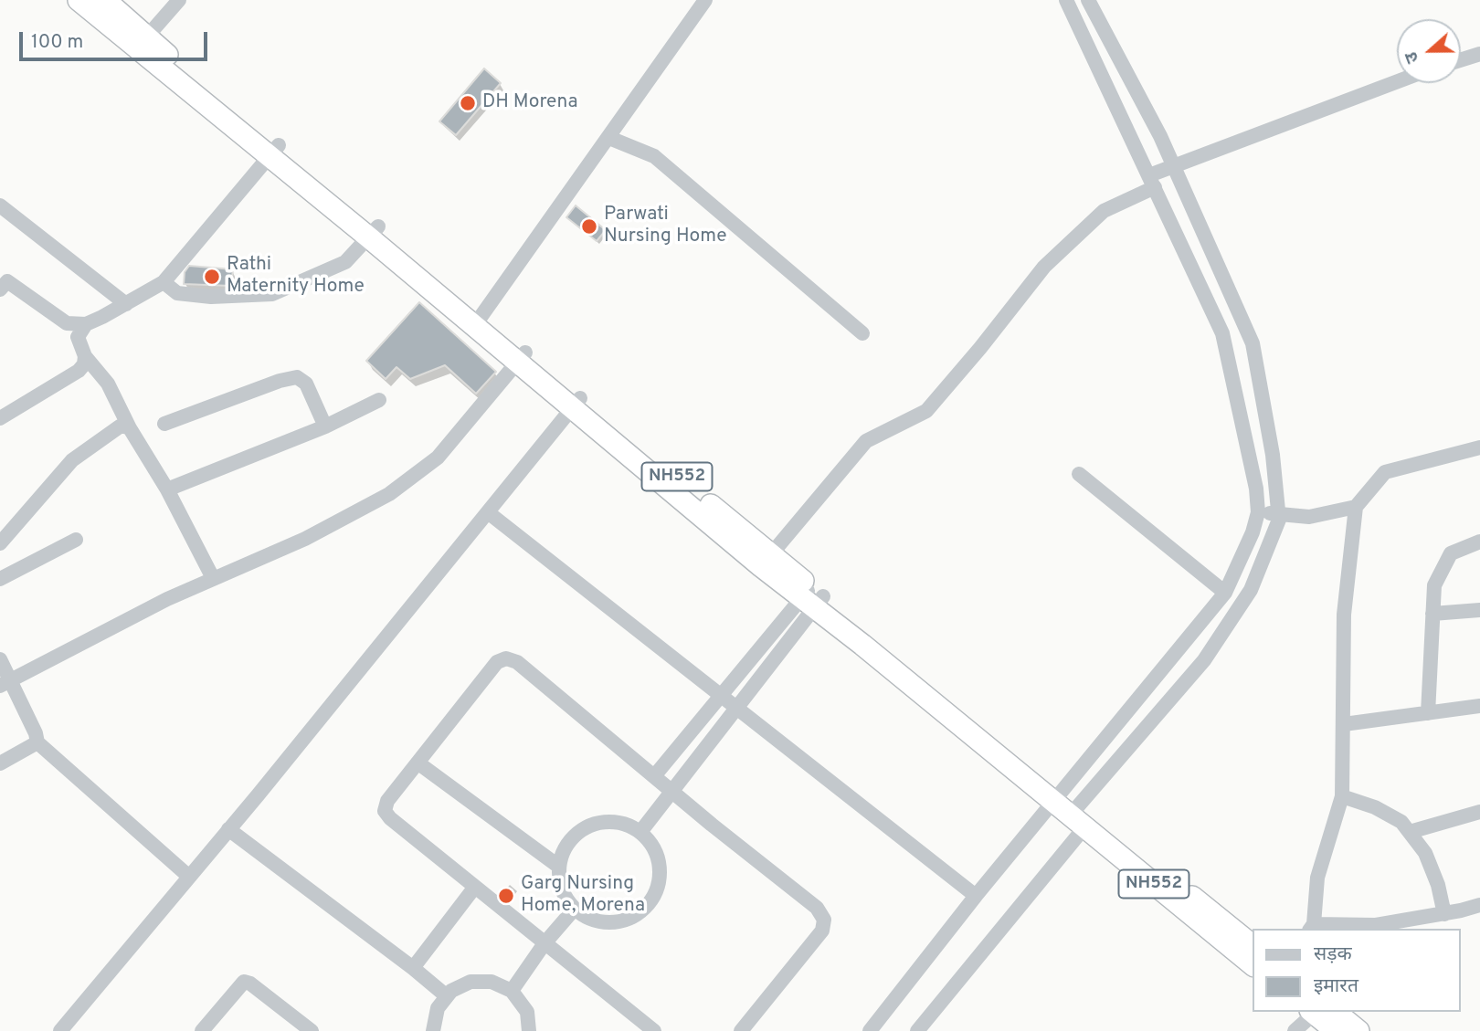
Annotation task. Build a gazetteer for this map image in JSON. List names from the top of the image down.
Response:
{
  "streets": {
    "highway": ["NH552"]
  },
  "places": [
    "DH Morena",
    "Parwati Nursing Home",
    "Rathi Maternity Home",
    "Garg Nursing Home, Morena"
  ],
  "legend": ["सड़क", "इमारत"],
  "scale_bar": "100 m",
  "north": "left"
}
